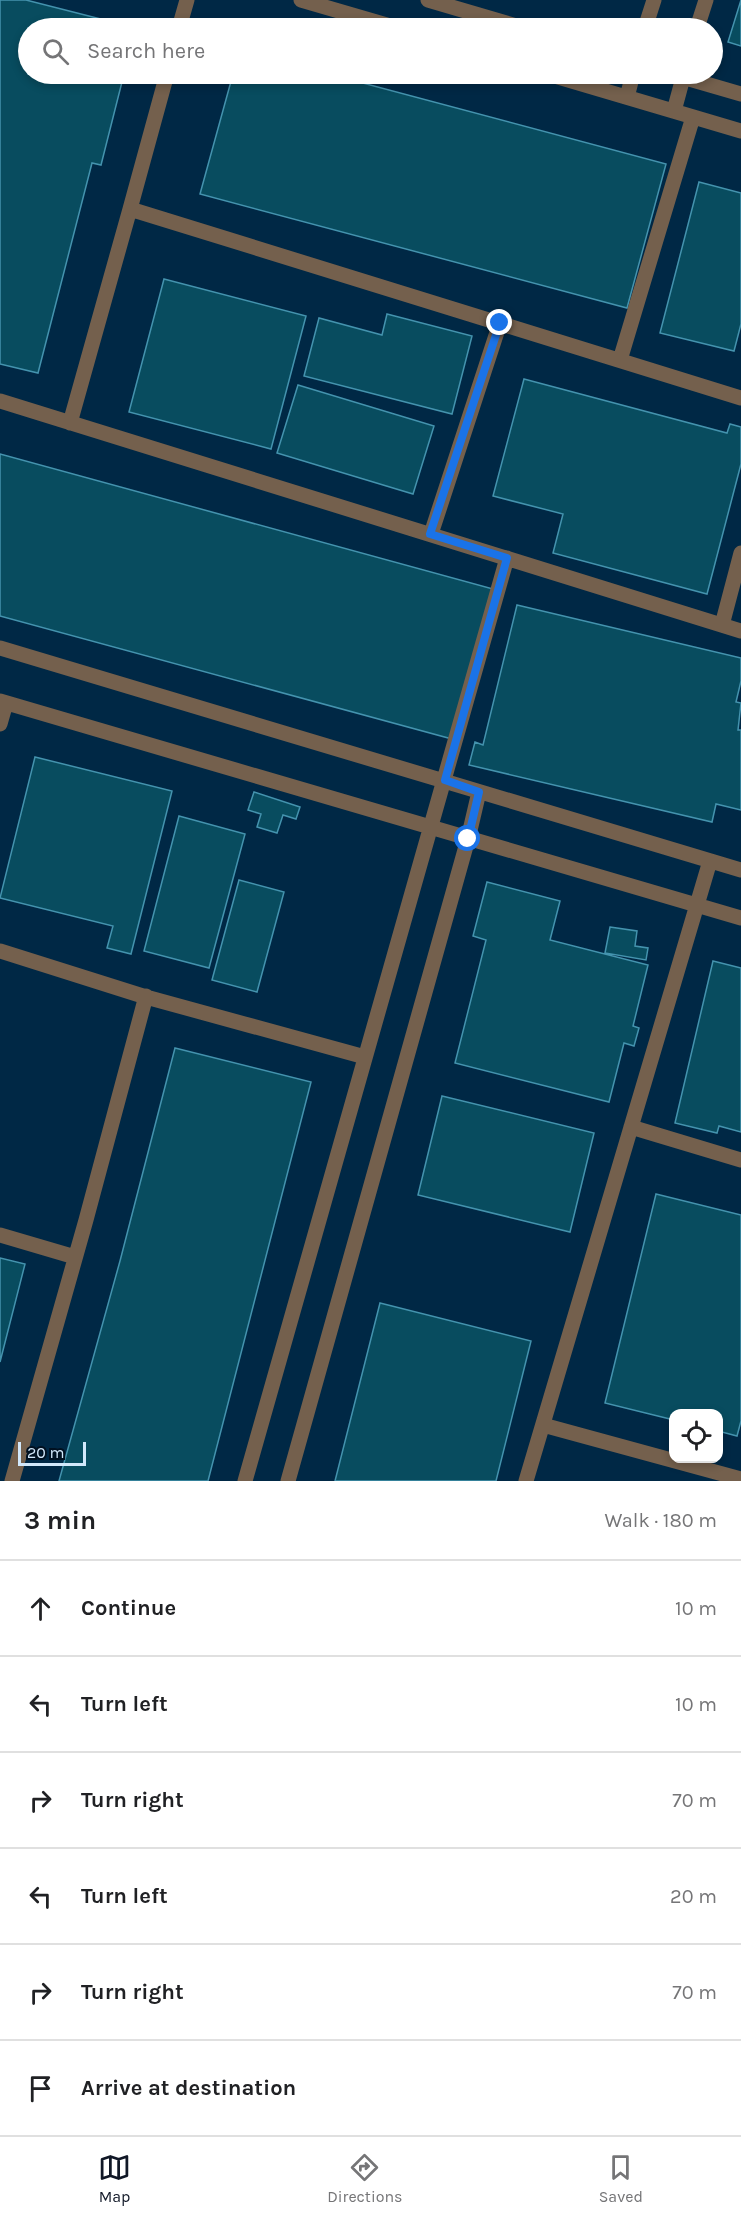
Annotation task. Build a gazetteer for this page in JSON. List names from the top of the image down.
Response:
{
  "scale_bar": "20 m",
  "page": {
    "search": "Search here",
    "scale": "20 m",
    "heading": ["3 min", "Walk · 180 m"],
    "list": [
      ["Continue", "10 m"],
      ["Turn left", "10 m"],
      ["Turn right", "70 m"],
      ["Turn left", "20 m"],
      ["Turn right", "70 m"],
      "Arrive at destination"
    ],
    "nav": ["Map", "Directions", "Saved"]
  }
}
